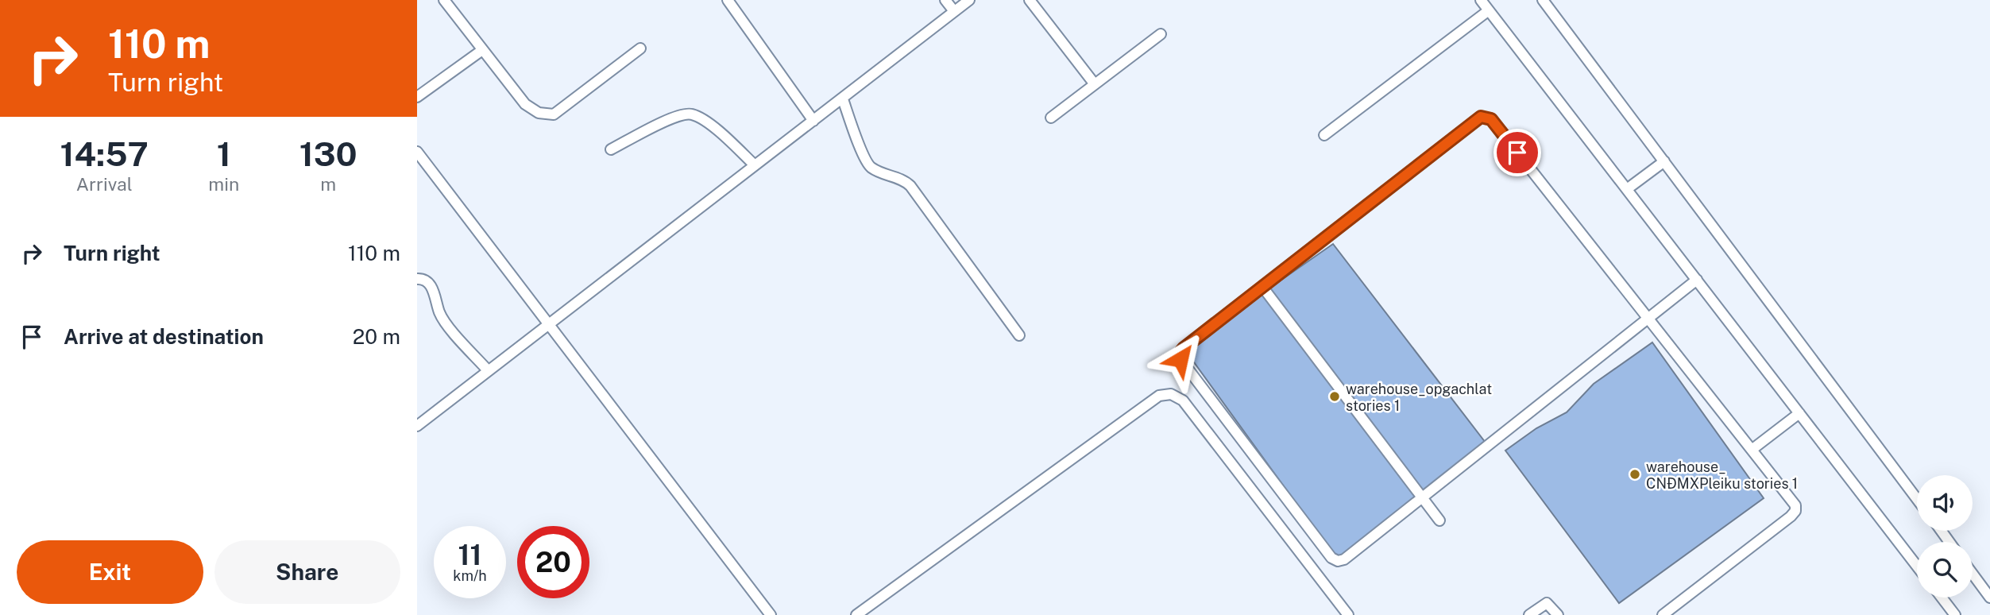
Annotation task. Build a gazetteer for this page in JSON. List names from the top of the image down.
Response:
{
  "places": ["warehouse_opgachlat stories 1", "warehouse_ CNĐMXPleiku stories 1"],
  "page": {
    "turn": ["110 m", "Turn right"],
    "eta": [
      "14:57",
      "Arrival",
      "1",
      "min",
      "130",
      "m"
    ],
    "list": [
      {
        "name": "Turn right",
        "value": "110 m"
      },
      {
        "name": "Arrive at destination",
        "value": "20 m"
      }
    ],
    "speed": "11 km/h",
    "limit": "20",
    "buttons": ["Exit", "Share"]
  }
}
